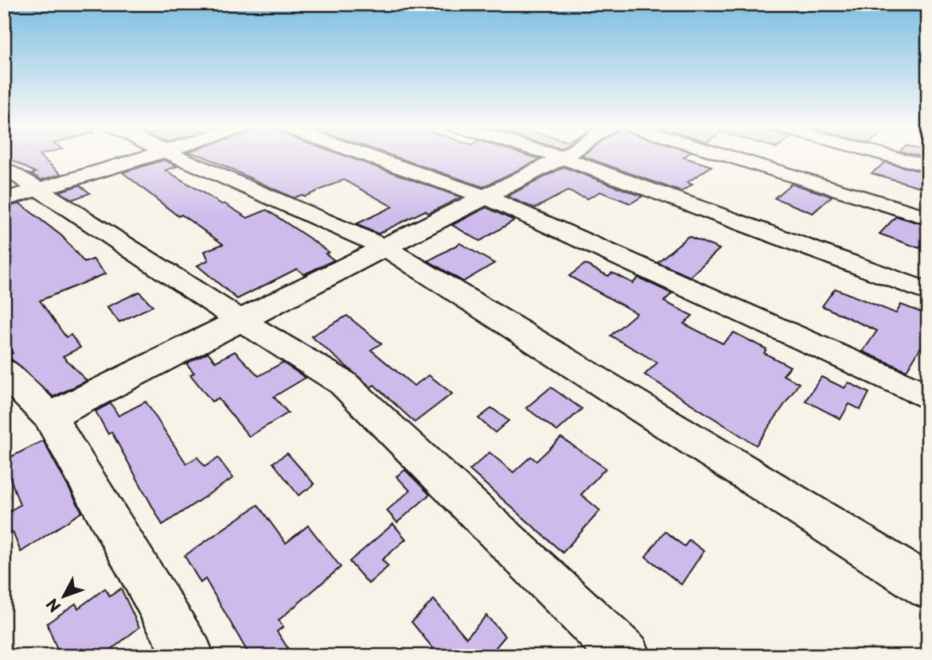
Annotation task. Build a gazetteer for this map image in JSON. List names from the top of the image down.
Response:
{
  "north": "bottom left"
}
